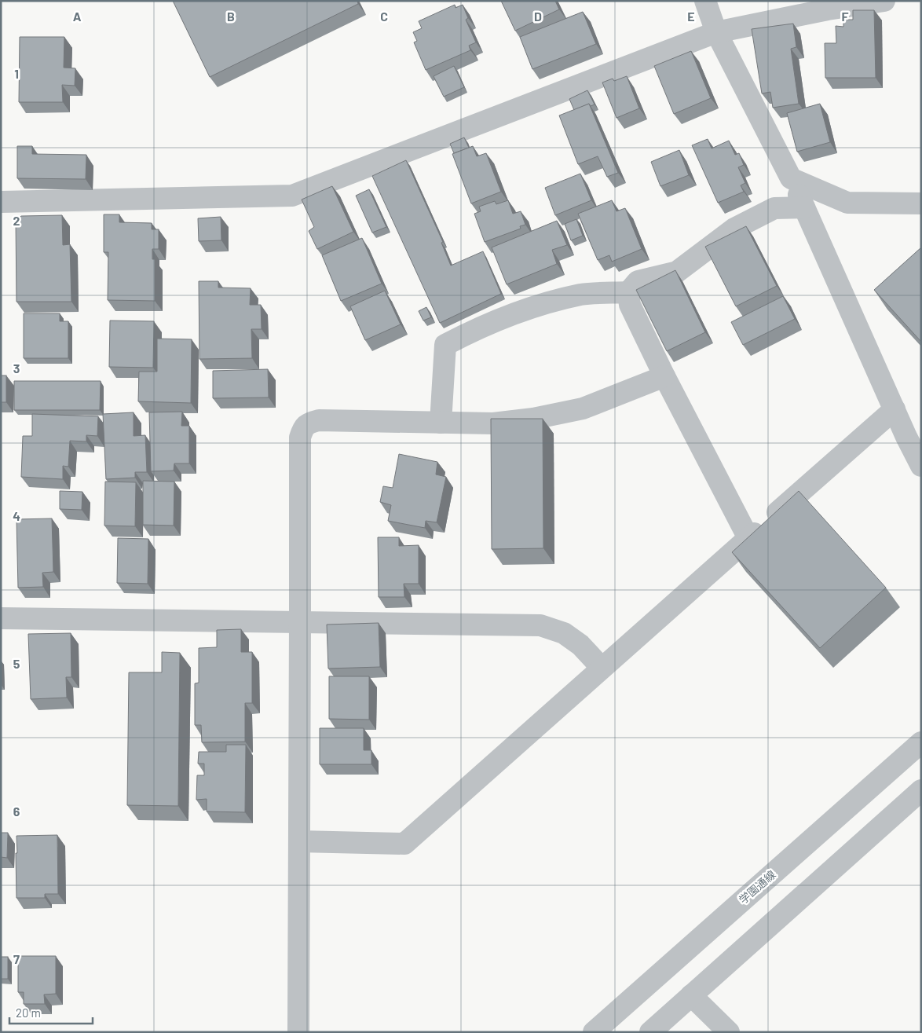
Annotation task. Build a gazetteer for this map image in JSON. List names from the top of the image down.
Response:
{
  "streets": {
    "street": ["学園通線"]
  },
  "scale_bar": "20 m",
  "grid": {
    "columns": [
      "A",
      "B",
      "C",
      "D",
      "E",
      "F"
    ],
    "rows": [
      "1",
      "2",
      "3",
      "4",
      "5",
      "6",
      "7"
    ]
  }
}
